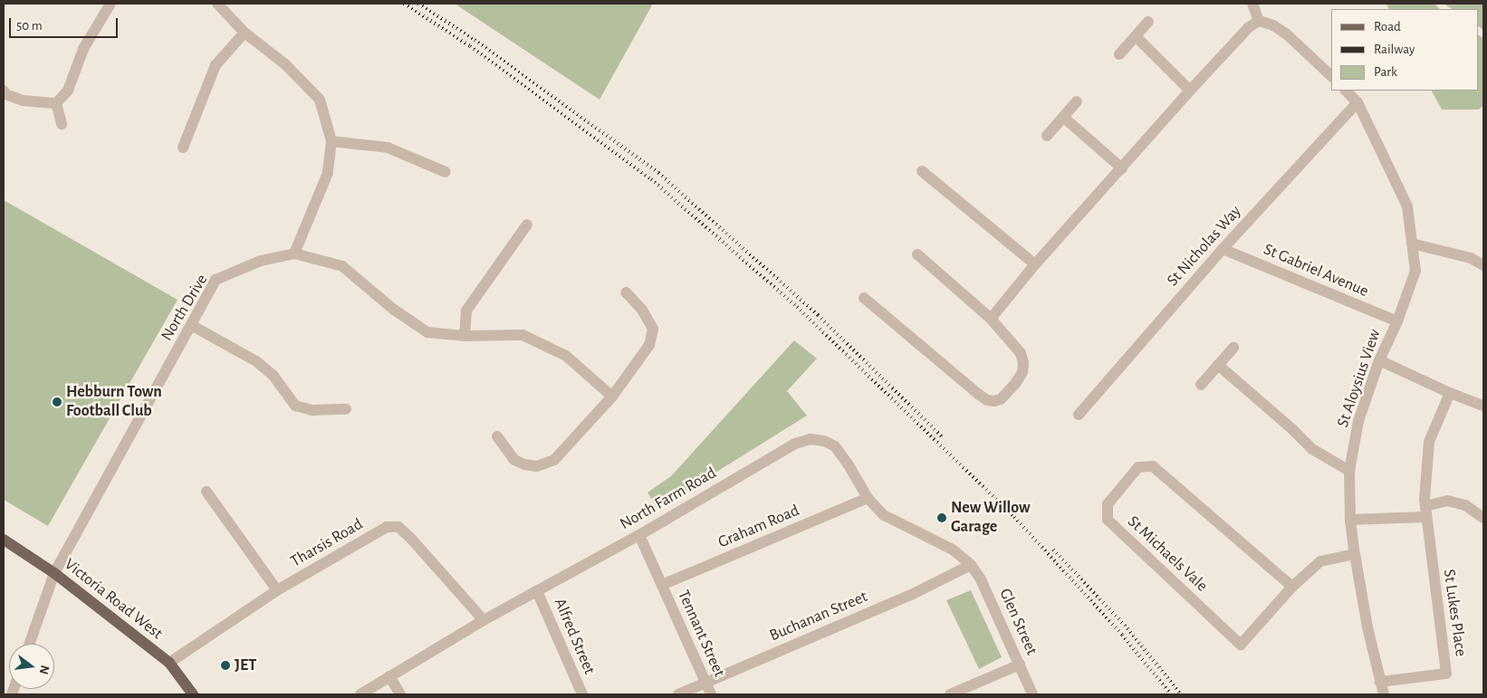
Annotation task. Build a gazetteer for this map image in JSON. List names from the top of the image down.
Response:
{
  "streets": {
    "main road": ["Victoria Road West"],
    "street": [
      "St Nicholas Way",
      "St Gabriel Avenue",
      "North Drive",
      "St Aloysius View",
      "North Farm Road",
      "Graham Road",
      "Tharsis Road",
      "St Michaels Vale",
      "St Lukes Place",
      "Buchanan Street",
      "Glen Street",
      "Tennant Street",
      "Alfred Street"
    ]
  },
  "crossings": [
    ["St Nicholas Way", "St Gabriel Avenue"],
    ["St Nicholas Way", "St Aloysius View"],
    ["St Gabriel Avenue", "St Aloysius View"],
    ["North Drive", "Victoria Road West"],
    ["St Aloysius View", "St Michaels Vale"],
    ["St Aloysius View", "St Lukes Place"],
    ["North Farm Road", "Graham Road"],
    ["North Farm Road", "Tharsis Road"],
    ["North Farm Road", "Buchanan Street"],
    ["North Farm Road", "Glen Street"],
    ["North Farm Road", "Tennant Street"],
    ["North Farm Road", "Alfred Street"],
    ["Graham Road", "Tennant Street"],
    ["Tharsis Road", "Victoria Road West"],
    ["Buchanan Street", "Glen Street"],
    ["Buchanan Street", "Tennant Street"]
  ],
  "places": ["Hebburn Town Football Club", "New Willow Garage", "JET"],
  "legend": ["Road", "Railway", "Park"],
  "scale_bar": "50 m",
  "north": "right"
}
